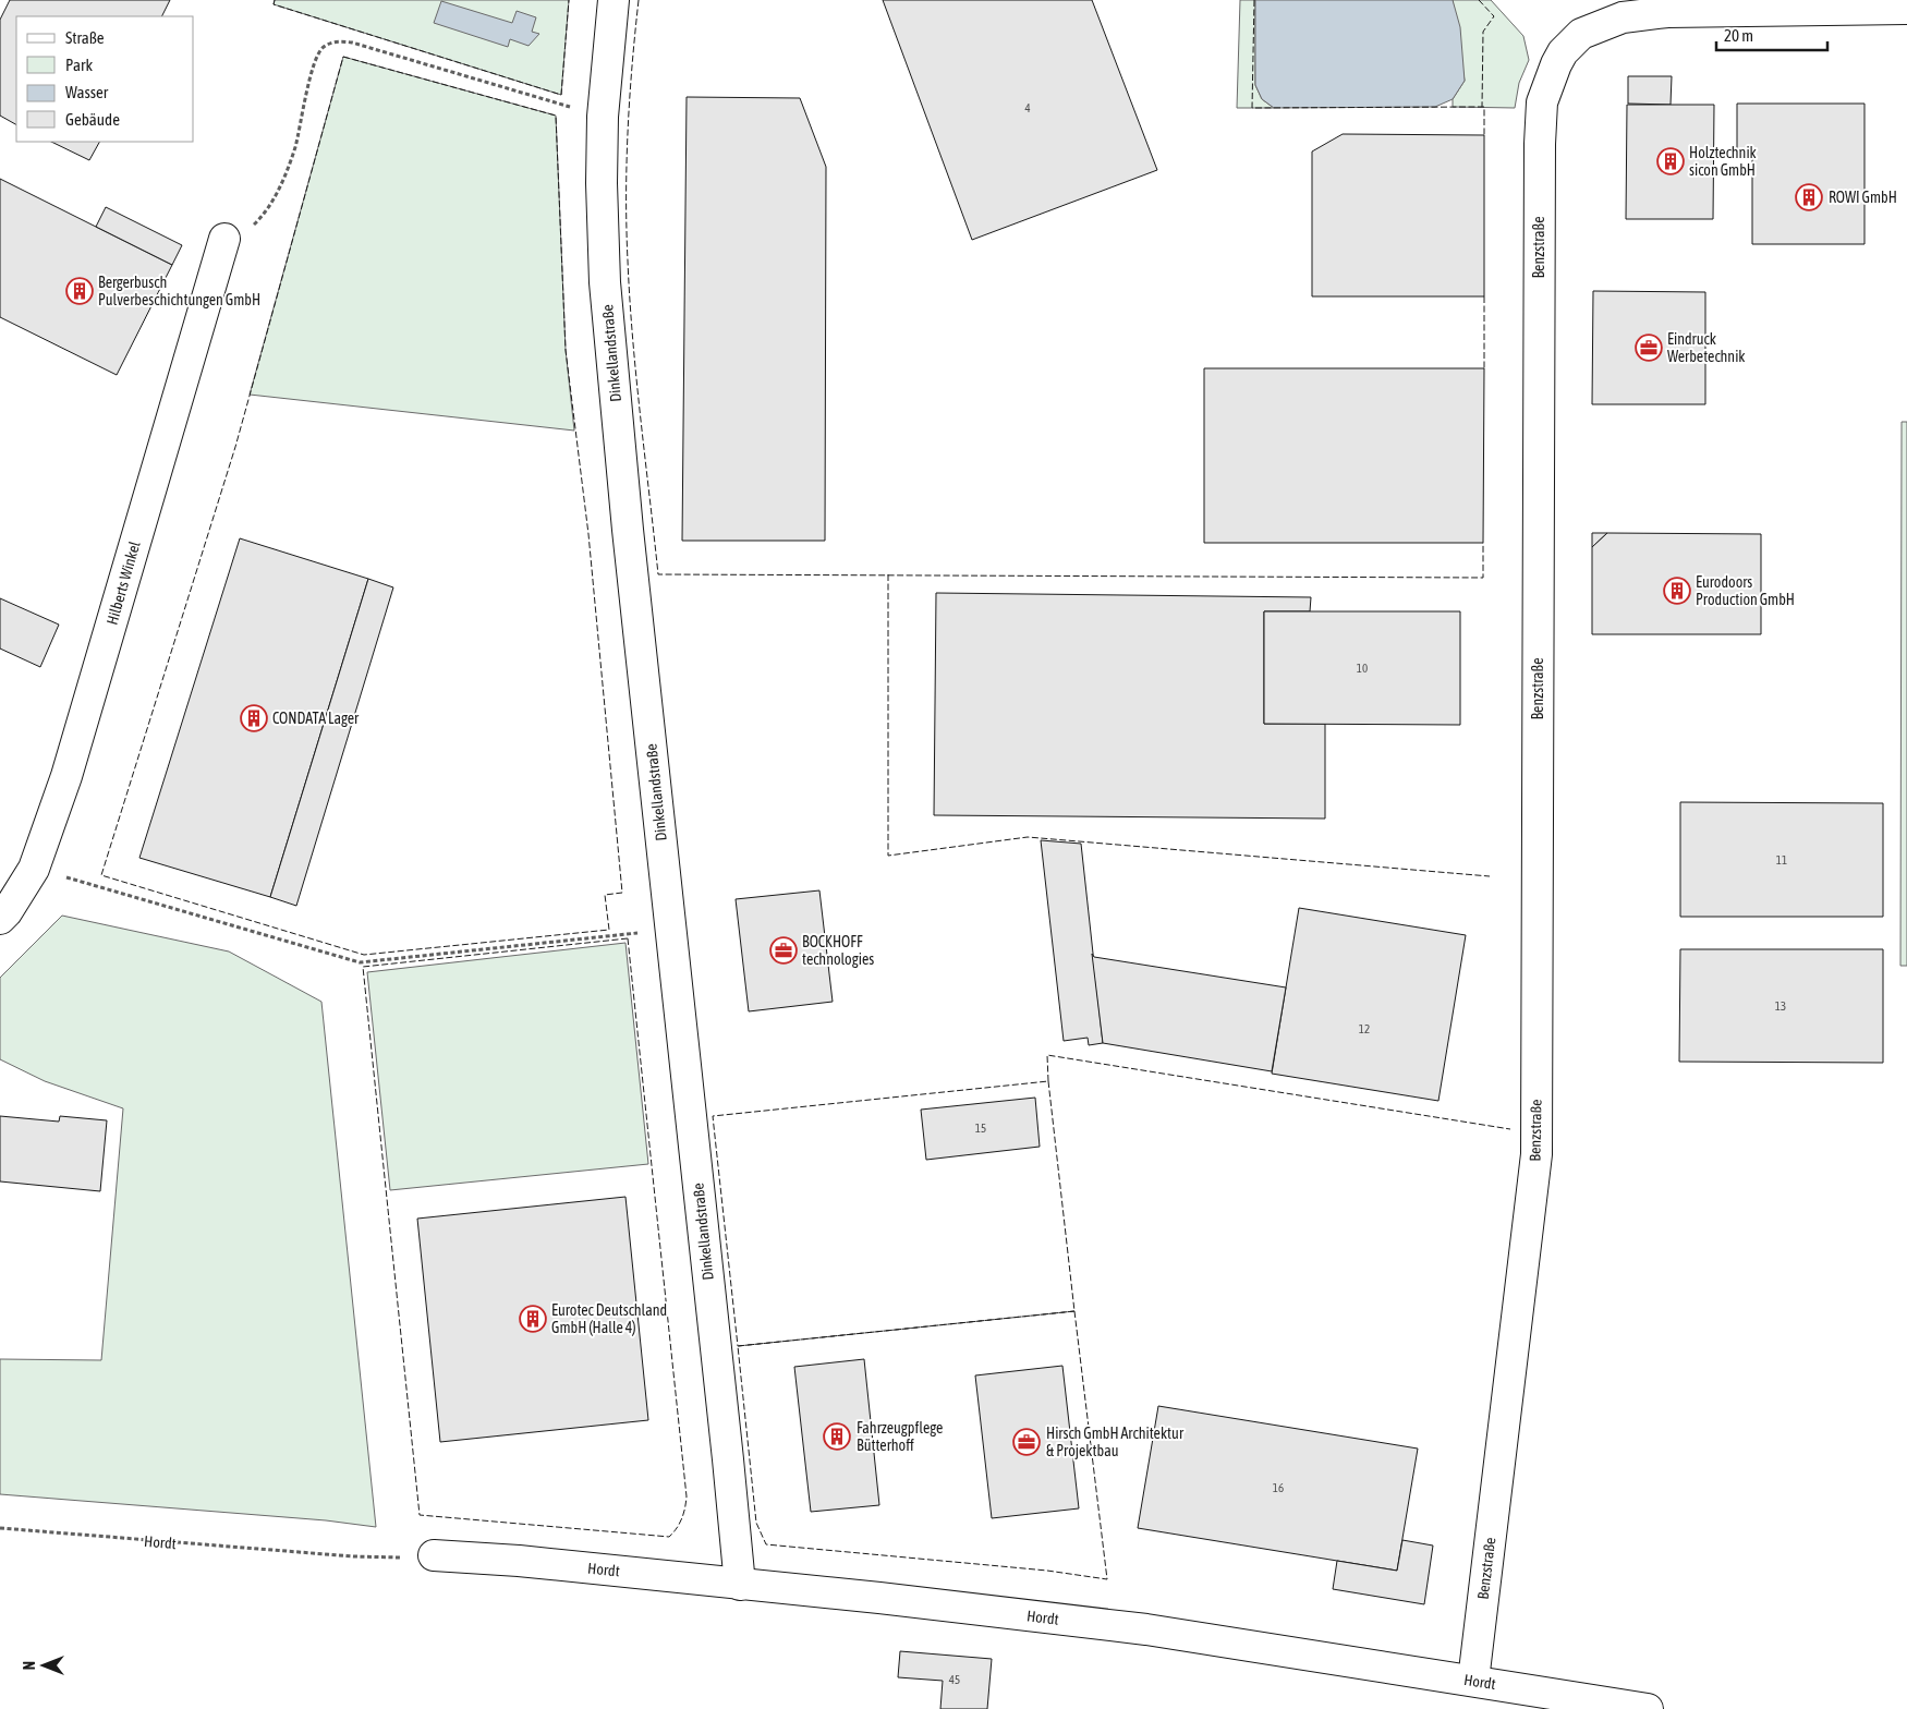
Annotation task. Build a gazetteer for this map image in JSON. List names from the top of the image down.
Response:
{
  "streets": {
    "street": [
      "Benzstraße",
      "Dinkellandstraße",
      "Hilberts Winkel",
      "Hordt"
    ]
  },
  "crossings": [
    ["Benzstraße", "Hordt"],
    ["Dinkellandstraße", "Hordt"]
  ],
  "places": {
    "building": [
      "Holztechnik sicon GmbH",
      "ROWI GmbH",
      "Bergerbusch Pulverbeschichtungen GmbH",
      "Eurodoors Production GmbH",
      "CONDATA Lager",
      "Eurotec Deutschland GmbH (Halle 4)",
      "Fahrzeugpflege Bütterhoff"
    ],
    "office": ["Eindruck Werbetechnik", "BOCKHOFF technologies", "Hirsch GmbH Architektur & Projektbau"]
  },
  "house_numbers": [
    "4",
    "10",
    "11",
    "13",
    "12",
    "15",
    "16",
    "45"
  ],
  "legend": [
    "Straße",
    "Park",
    "Wasser",
    "Gebäude"
  ],
  "scale_bar": "20 m",
  "north": "left"
}
